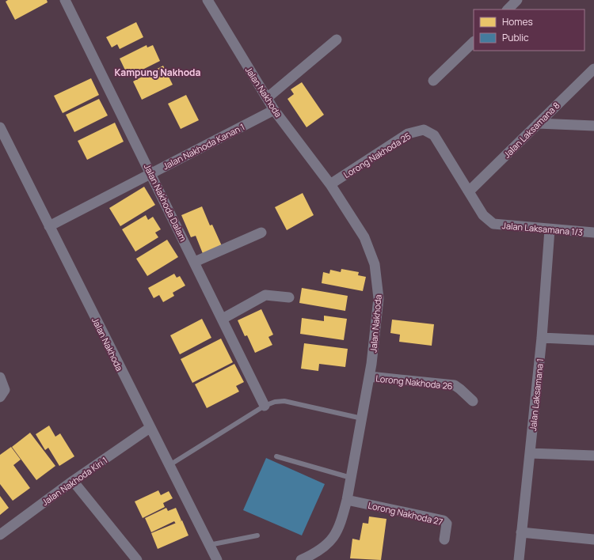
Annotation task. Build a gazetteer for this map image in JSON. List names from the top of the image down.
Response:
{
  "streets": {
    "street": [
      "Jalan Nakhoda",
      "Jalan Laksamana 8",
      "Jalan Nakhoda Kanan 1",
      "Lorong Nakhoda 25",
      "Jalan Nakhoda Dalam",
      "Jalan Laksamana 1/3",
      "Lorong Nakhoda 26",
      "Jalan Laksamana 1",
      "Jalan Nakhoda Kiri 1",
      "Lorong Nakhoda 27"
    ]
  },
  "crossings": [
    ["Jalan Nakhoda", "Jalan Nakhoda Kanan 1"],
    ["Jalan Nakhoda", "Lorong Nakhoda 25"],
    ["Jalan Nakhoda", "Lorong Nakhoda 26"],
    ["Jalan Nakhoda", "Jalan Nakhoda Kiri 1"],
    ["Jalan Nakhoda", "Lorong Nakhoda 27"],
    ["Jalan Laksamana 8", "Lorong Nakhoda 25"],
    ["Jalan Laksamana 8", "Jalan Laksamana 1/3"],
    ["Jalan Nakhoda Kanan 1", "Jalan Nakhoda Dalam"],
    ["Lorong Nakhoda 25", "Jalan Laksamana 1/3"],
    ["Jalan Laksamana 1/3", "Jalan Laksamana 1"]
  ],
  "districts": ["Kampung Nakhoda"],
  "legend": ["Homes", "Public"]
}
